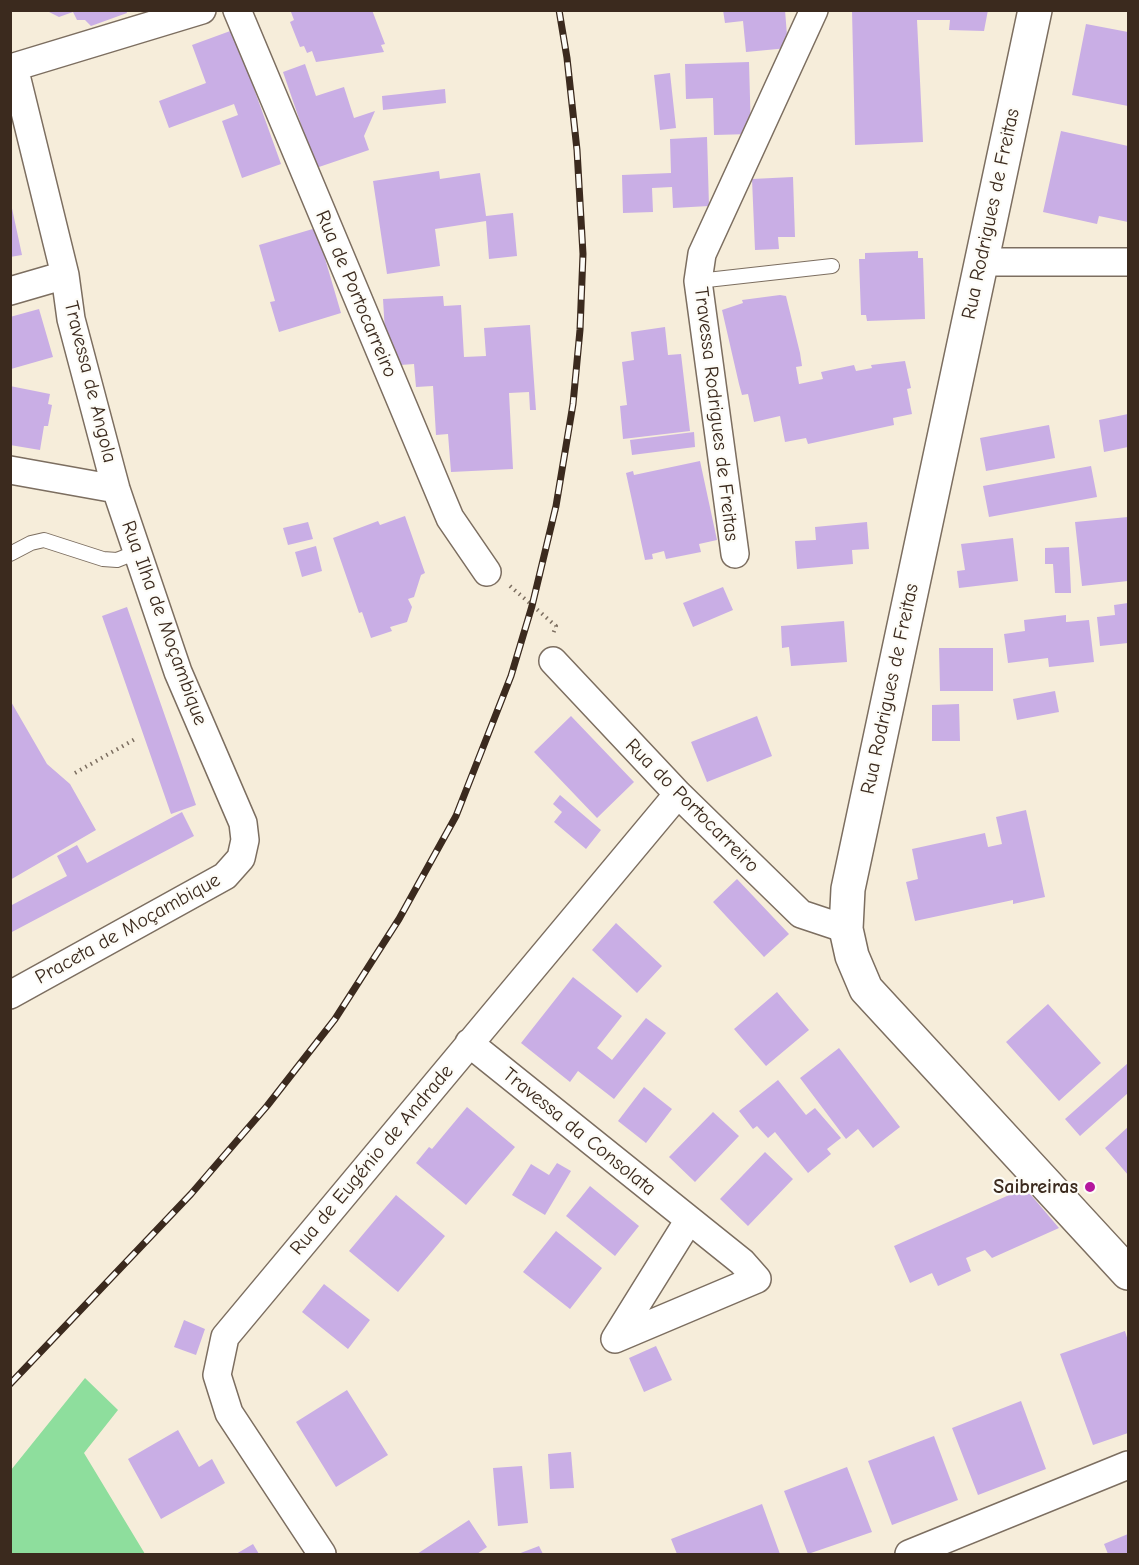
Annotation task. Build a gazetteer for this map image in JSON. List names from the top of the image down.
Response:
{
  "streets": {
    "main road": ["Rua Rodrigues de Freitas"],
    "street": [
      "Rua de Portocarreiro",
      "Travessa de Angola",
      "Travessa Rodrigues de Freitas",
      "Rua Ilha de Moçambique",
      "Rua do Portocarreiro",
      "Praceta de Moçambique",
      "Travessa da Consolata",
      "Rua de Eugénio de Andrade"
    ]
  },
  "crossings": [
    ["Rua Rodrigues de Freitas", "Rua do Portocarreiro"],
    ["Travessa de Angola", "Rua Ilha de Moçambique"],
    ["Rua Ilha de Moçambique", "Praceta de Moçambique"],
    ["Rua do Portocarreiro", "Rua de Eugénio de Andrade"],
    ["Travessa da Consolata", "Rua de Eugénio de Andrade"]
  ],
  "places": ["Saibreiras"]
}
